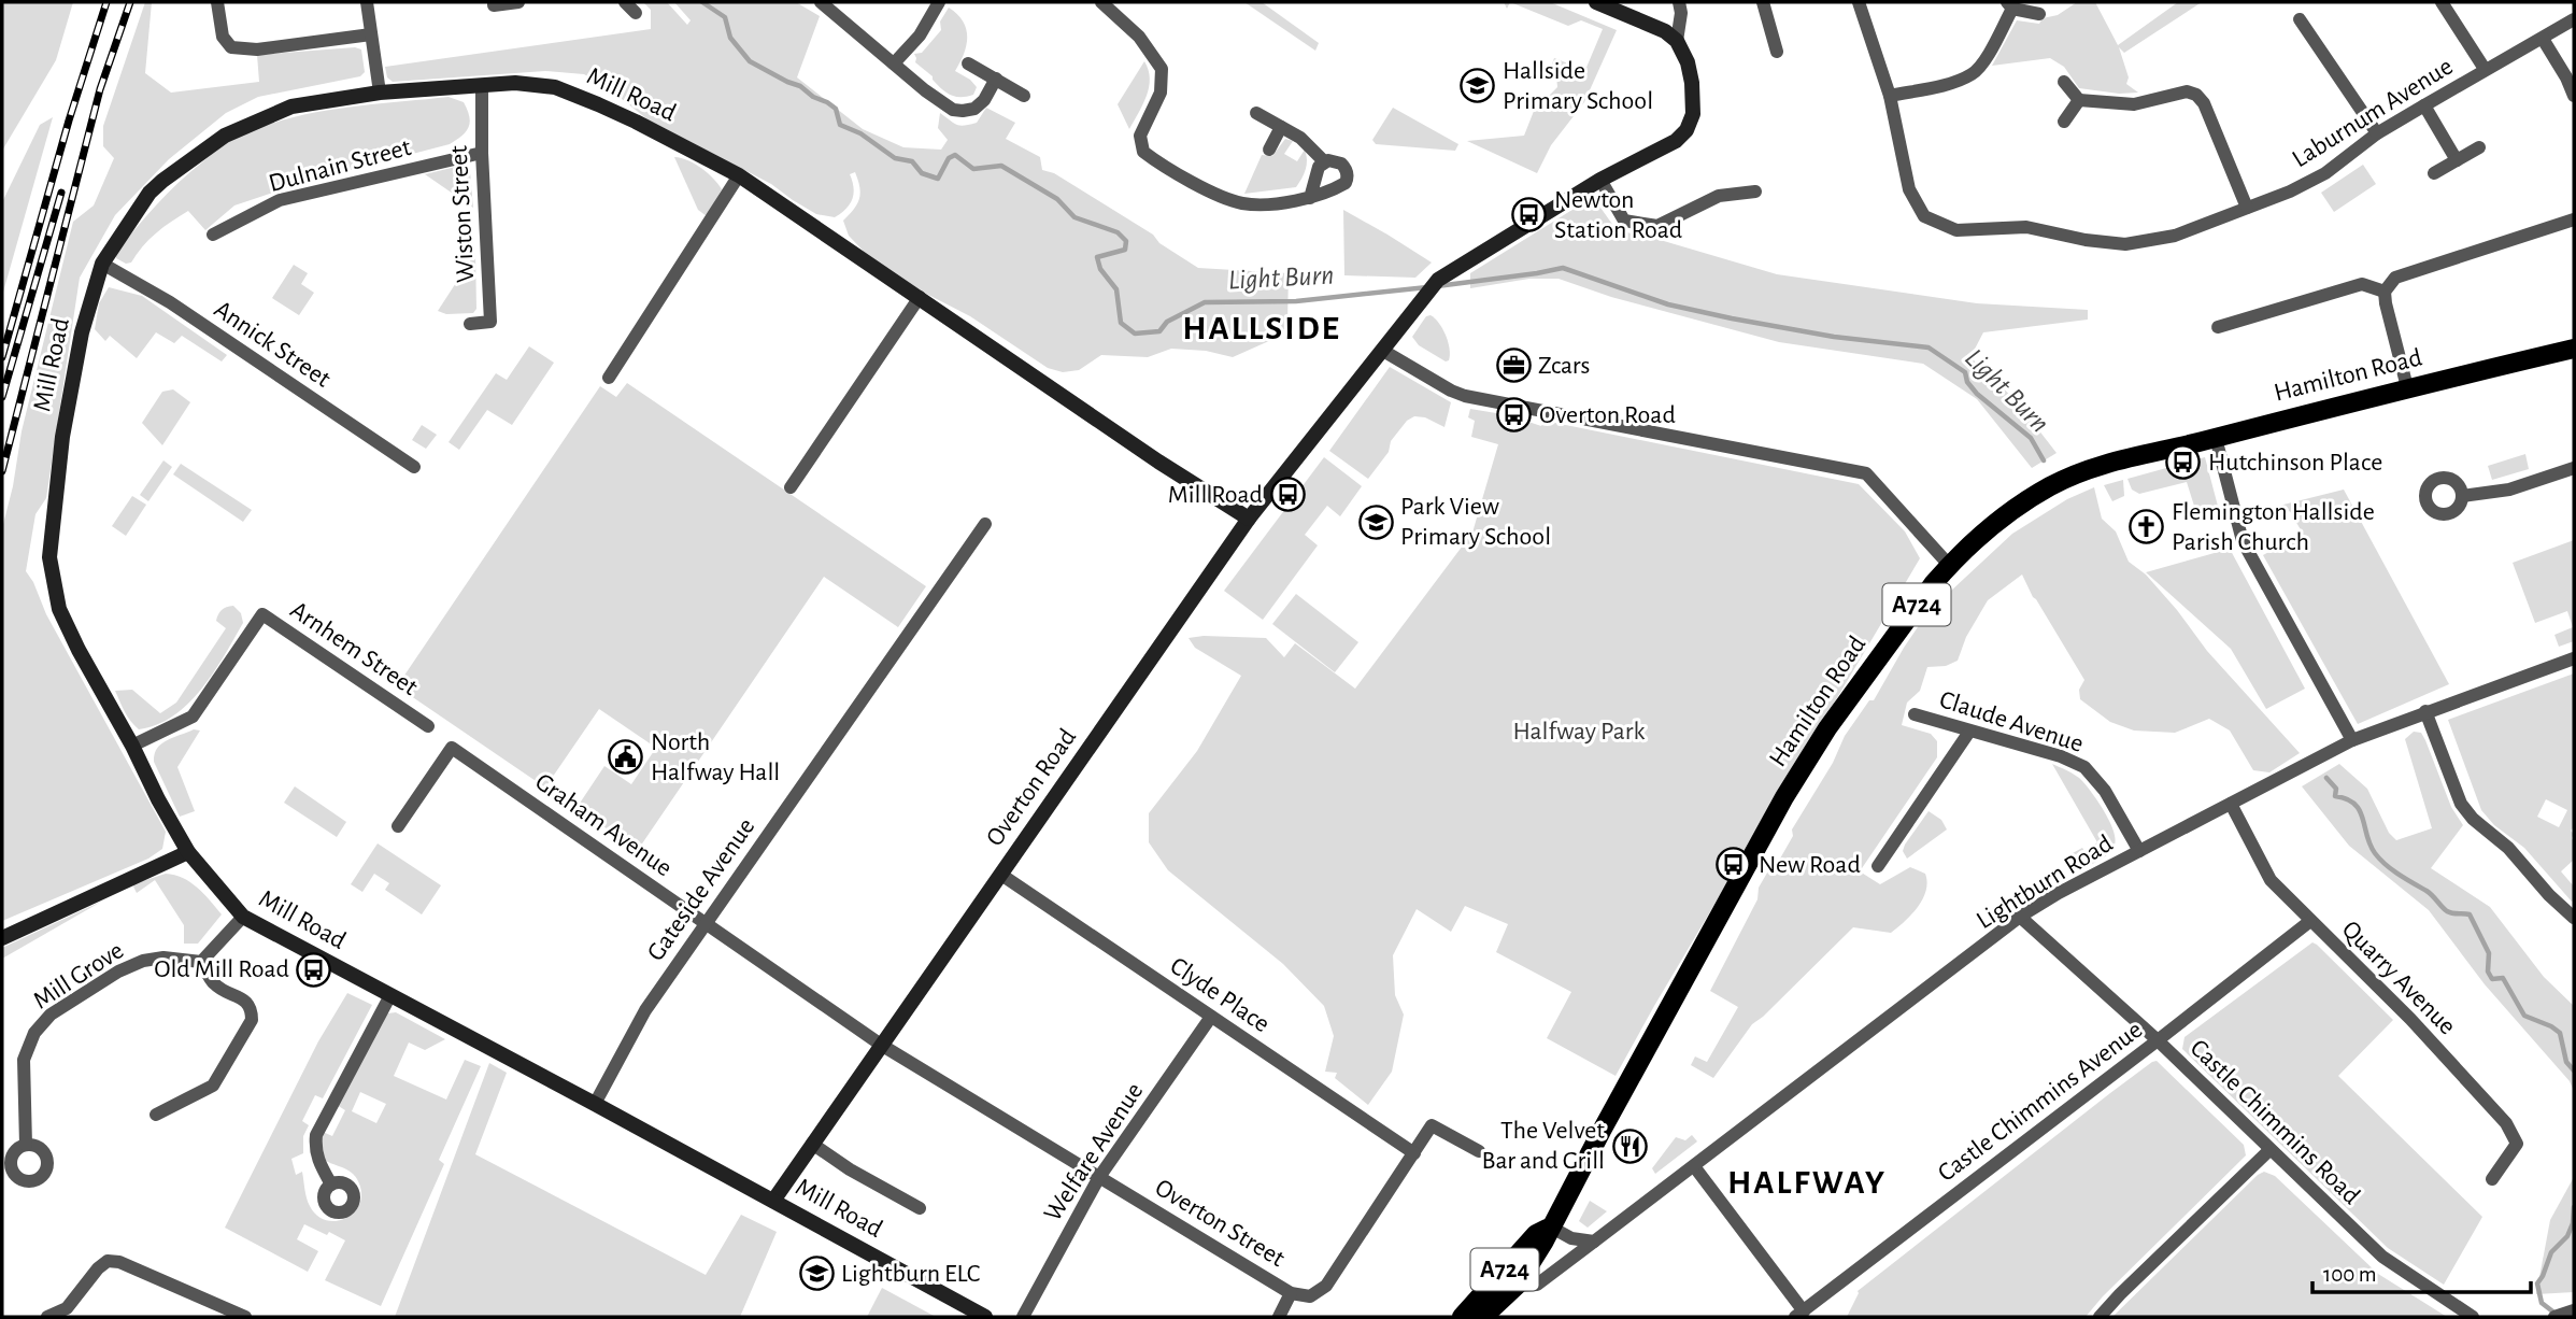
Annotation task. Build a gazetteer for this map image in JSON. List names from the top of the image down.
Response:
{
  "streets": {
    "main road": ["Hamilton Road", "A724"],
    "street": [
      "Mill Road",
      "Laburnum Avenue",
      "Dulnain Street",
      "Wiston Street",
      "Annick Street",
      "Arnhem Street",
      "Claude Avenue",
      "Overton Road",
      "Graham Avenue",
      "Lightburn Road",
      "Gateside Avenue",
      "Mill Grove",
      "Quarry Avenue",
      "Clyde Place",
      "Castle Chimmins Avenue",
      "Castle Chimmins Road",
      "Welfare Avenue",
      "Overton Street"
    ]
  },
  "crossings": [
    ["Mill Road", "Wiston Street"],
    ["Mill Road", "Annick Street"],
    ["Mill Road", "Arnhem Street"],
    ["Mill Road", "Overton Road"],
    ["Mill Road", "Gateside Avenue"],
    ["Dulnain Street", "Wiston Street"],
    ["Hamilton Road", "Lightburn Road"],
    ["Claude Avenue", "Lightburn Road"],
    ["Overton Road", "Graham Avenue"],
    ["Overton Road", "Clyde Place"],
    ["Overton Road", "Overton Street"],
    ["Graham Avenue", "Gateside Avenue"],
    ["Graham Avenue", "Overton Street"],
    ["Lightburn Road", "Quarry Avenue"],
    ["Lightburn Road", "Castle Chimmins Road"],
    ["Quarry Avenue", "Castle Chimmins Avenue"],
    ["Clyde Place", "Welfare Avenue"],
    ["Clyde Place", "Overton Street"],
    ["Castle Chimmins Avenue", "Castle Chimmins Road"],
    ["Welfare Avenue", "Overton Street"]
  ],
  "districts": ["HALLSIDE", "HALFWAY"],
  "water": ["Light Burn"],
  "parks": ["Halfway Park"],
  "places": {
    "school or university": ["Hallside Primary School", "Park View Primary School", "Lightburn ELC"],
    "bus stop": [
      "Newton Station Road",
      "Overton Road",
      "Hutchinson Place",
      "Mill Road",
      "New Road",
      "Old Mill Road"
    ],
    "office": ["Zcars"],
    "church": ["Flemington Hallside Parish Church"],
    "public building": ["North Halfway Hall"],
    "restaurant": ["The Velvet Bar and Grill"]
  },
  "scale_bar": "100 m"
}
